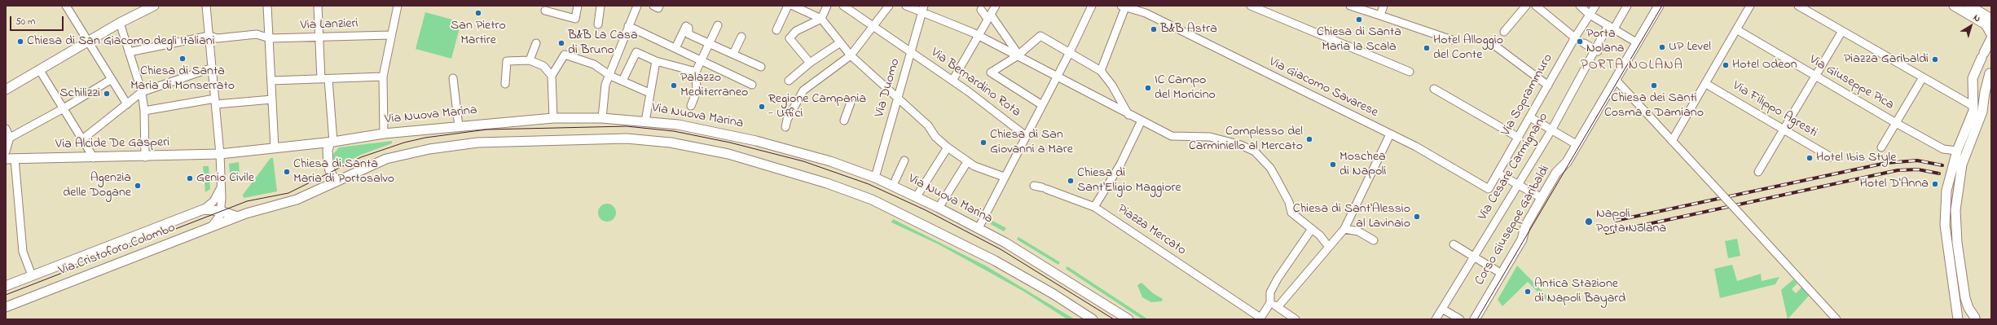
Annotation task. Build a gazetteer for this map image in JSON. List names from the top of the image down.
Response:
{
  "streets": {
    "main road": [
      "Via Nuova Marina",
      "Via Alcide De Gasperi",
      "Corso Giuseppe Garibaldi",
      "Via Cristoforo Colombo"
    ],
    "street": [
      "Via Lanzieri",
      "Via Bernardino Rota",
      "Via Giuseppe Pica",
      "Via Duomo",
      "Via Giacomo Savarese",
      "Via Soprammuro",
      "Via Filippo Agresti",
      "Via Cesare Carmignano",
      "Piazza Mercato"
    ]
  },
  "crossings": [
    ["Via Bernardino Rota", "Via Duomo"],
    ["Via Duomo", "Via Nuova Marina"],
    ["Via Giacomo Savarese", "Via Soprammuro"],
    ["Via Nuova Marina", "Via Alcide De Gasperi"]
  ],
  "districts": ["PORTA NOLANA"],
  "places": [
    "San Pietro Martire",
    "Chiesa di Santa Maria la Scala",
    "B&B Astra",
    "Chiesa di San Giacomo degli Italiani",
    "Porta Nolana",
    "B&B La Casa di Bruno",
    "UP Level",
    "Hotel Alloggio del Conte",
    "Chiesa di Santa Maria di Monserrato",
    "Piazza Garibaldi",
    "Hotel Odeon",
    "Palazzo Mediterraneo",
    "Chiesa dei Santi Cosma e Damiano",
    "IC Campo del Moricino",
    "Schilizzi",
    "Regione Campania - Uffici",
    "Complesso del Carminiello al Mercato",
    "Chiesa di San Giovanni a Mare",
    "Hotel Ibis Style",
    "Moschea di Napoli",
    "Chiesa di Santa Maria di Portosalvo",
    "Genio Civile",
    "Chiesa di Sant'Eligio Maggiore",
    "Hotel D'Anna",
    "Agenzia delle Dogane",
    "Chiesa di Sant'Alessio al Lavinaio",
    "Napoli Porta Nolana",
    "Antica Stazione di Napoli Bayard"
  ],
  "scale_bar": "50 m",
  "north": "top right"
}
